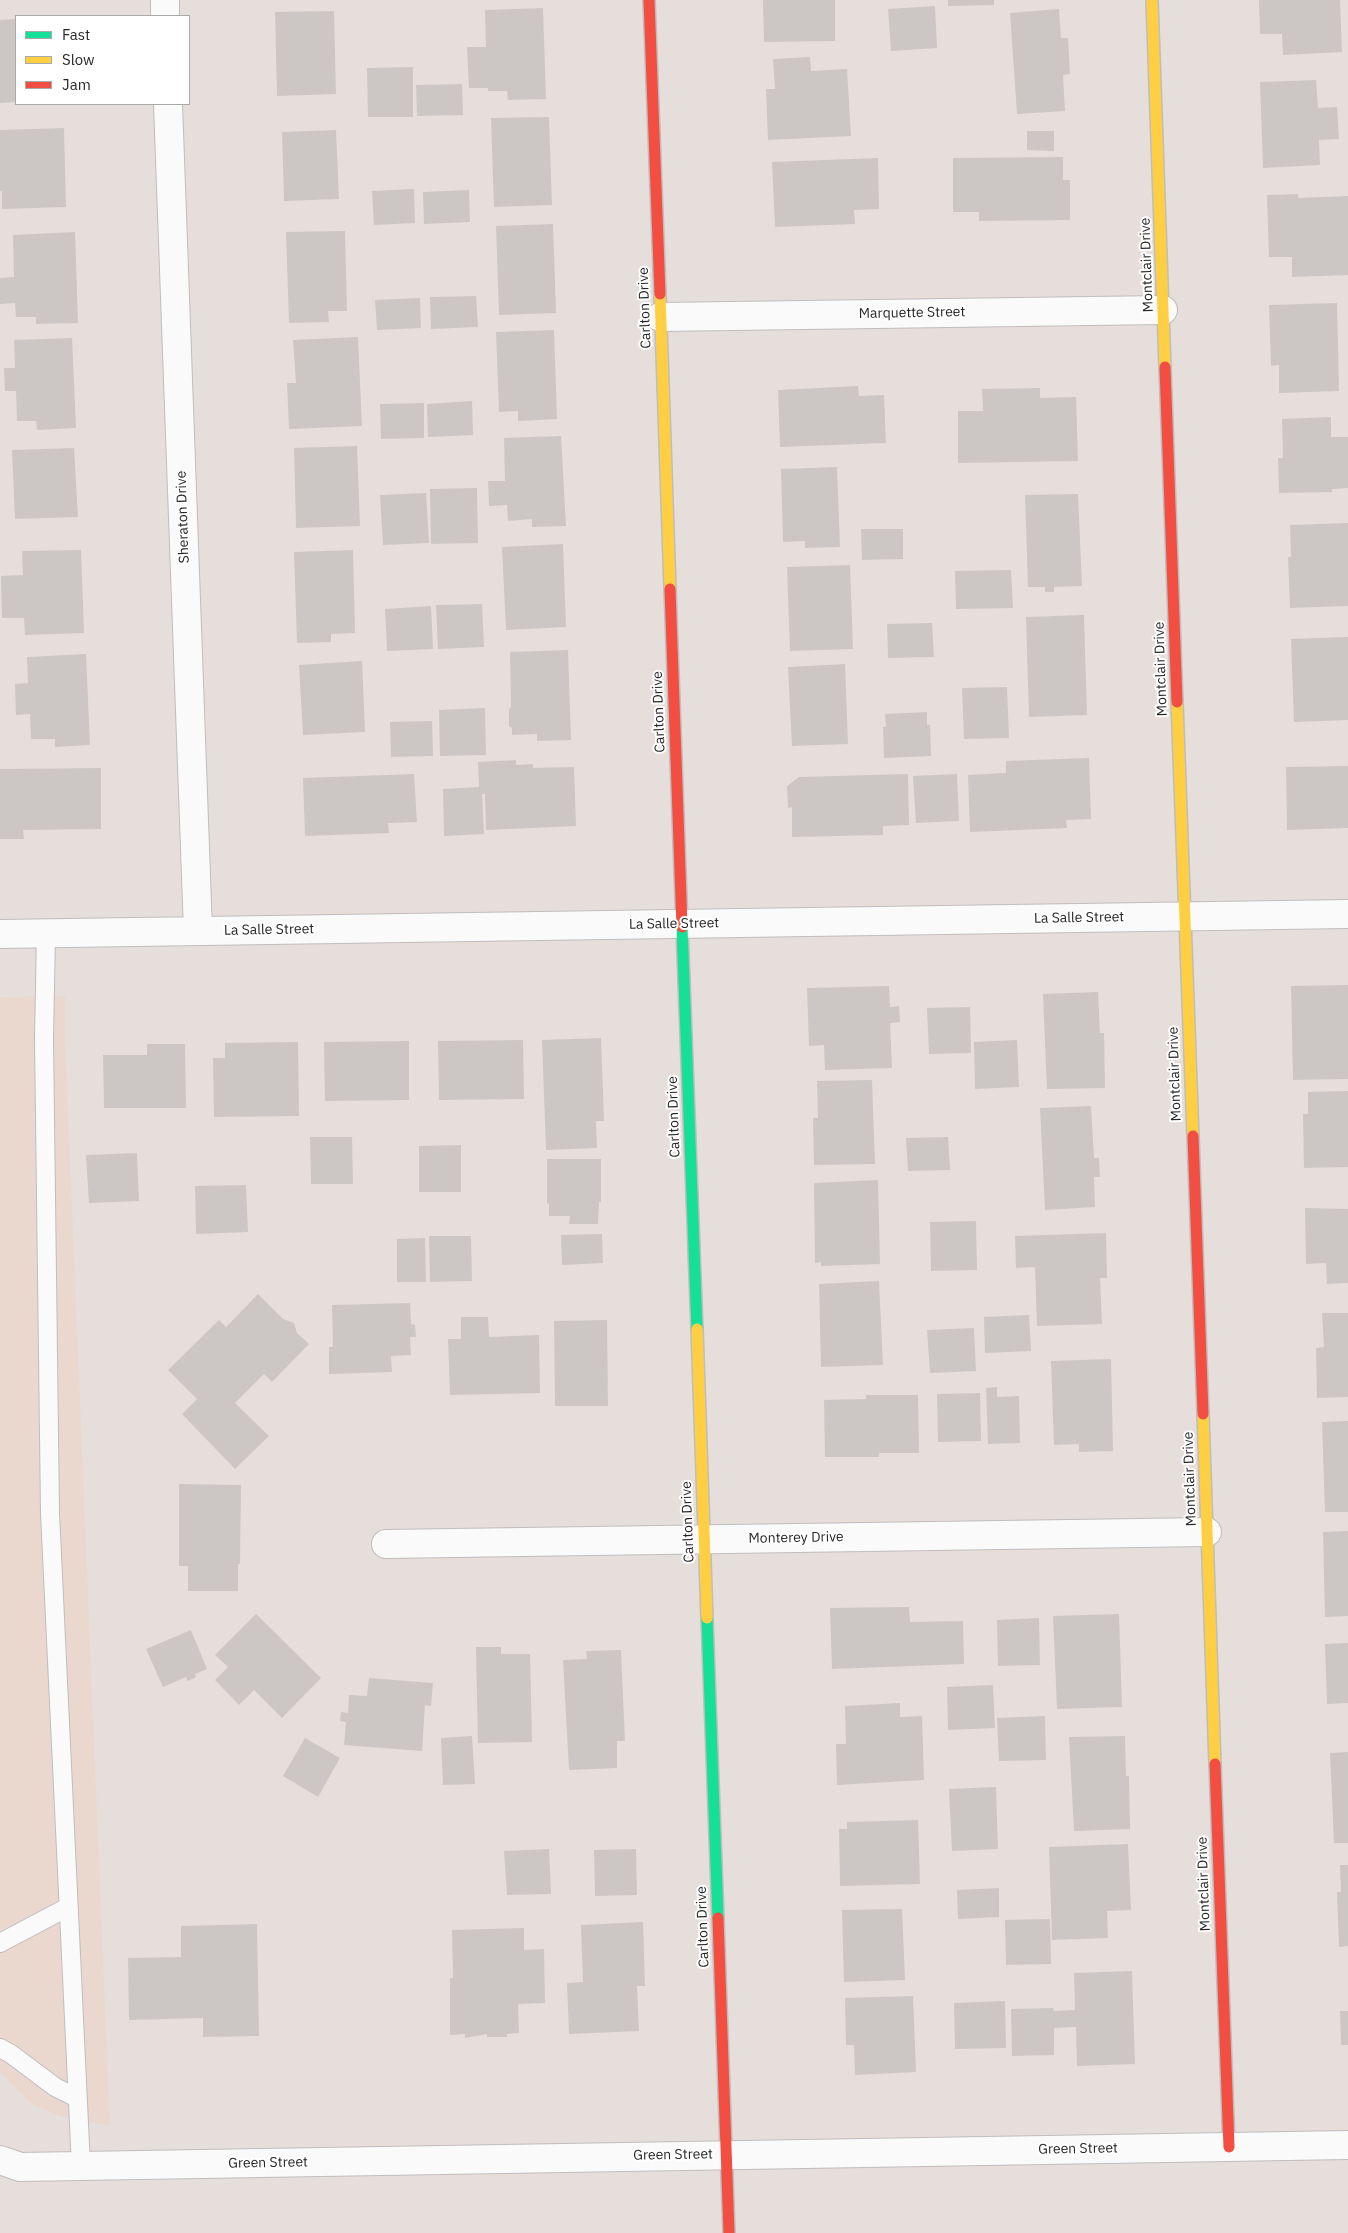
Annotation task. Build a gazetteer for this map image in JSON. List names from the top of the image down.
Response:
{
  "streets": {
    "street": [
      "Montclair Drive",
      "Carlton Drive",
      "Marquette Street",
      "Sheraton Drive",
      "La Salle Street",
      "Monterey Drive",
      "Green Street"
    ]
  },
  "crossings": [
    ["Montclair Drive", "Marquette Street"],
    ["Montclair Drive", "La Salle Street"],
    ["Montclair Drive", "Monterey Drive"],
    ["Montclair Drive", "Green Street"],
    ["Carlton Drive", "Marquette Street"],
    ["Carlton Drive", "La Salle Street"],
    ["Carlton Drive", "Monterey Drive"],
    ["Carlton Drive", "Green Street"],
    ["Sheraton Drive", "La Salle Street"]
  ],
  "legend": ["Fast", "Slow", "Jam"]
}
